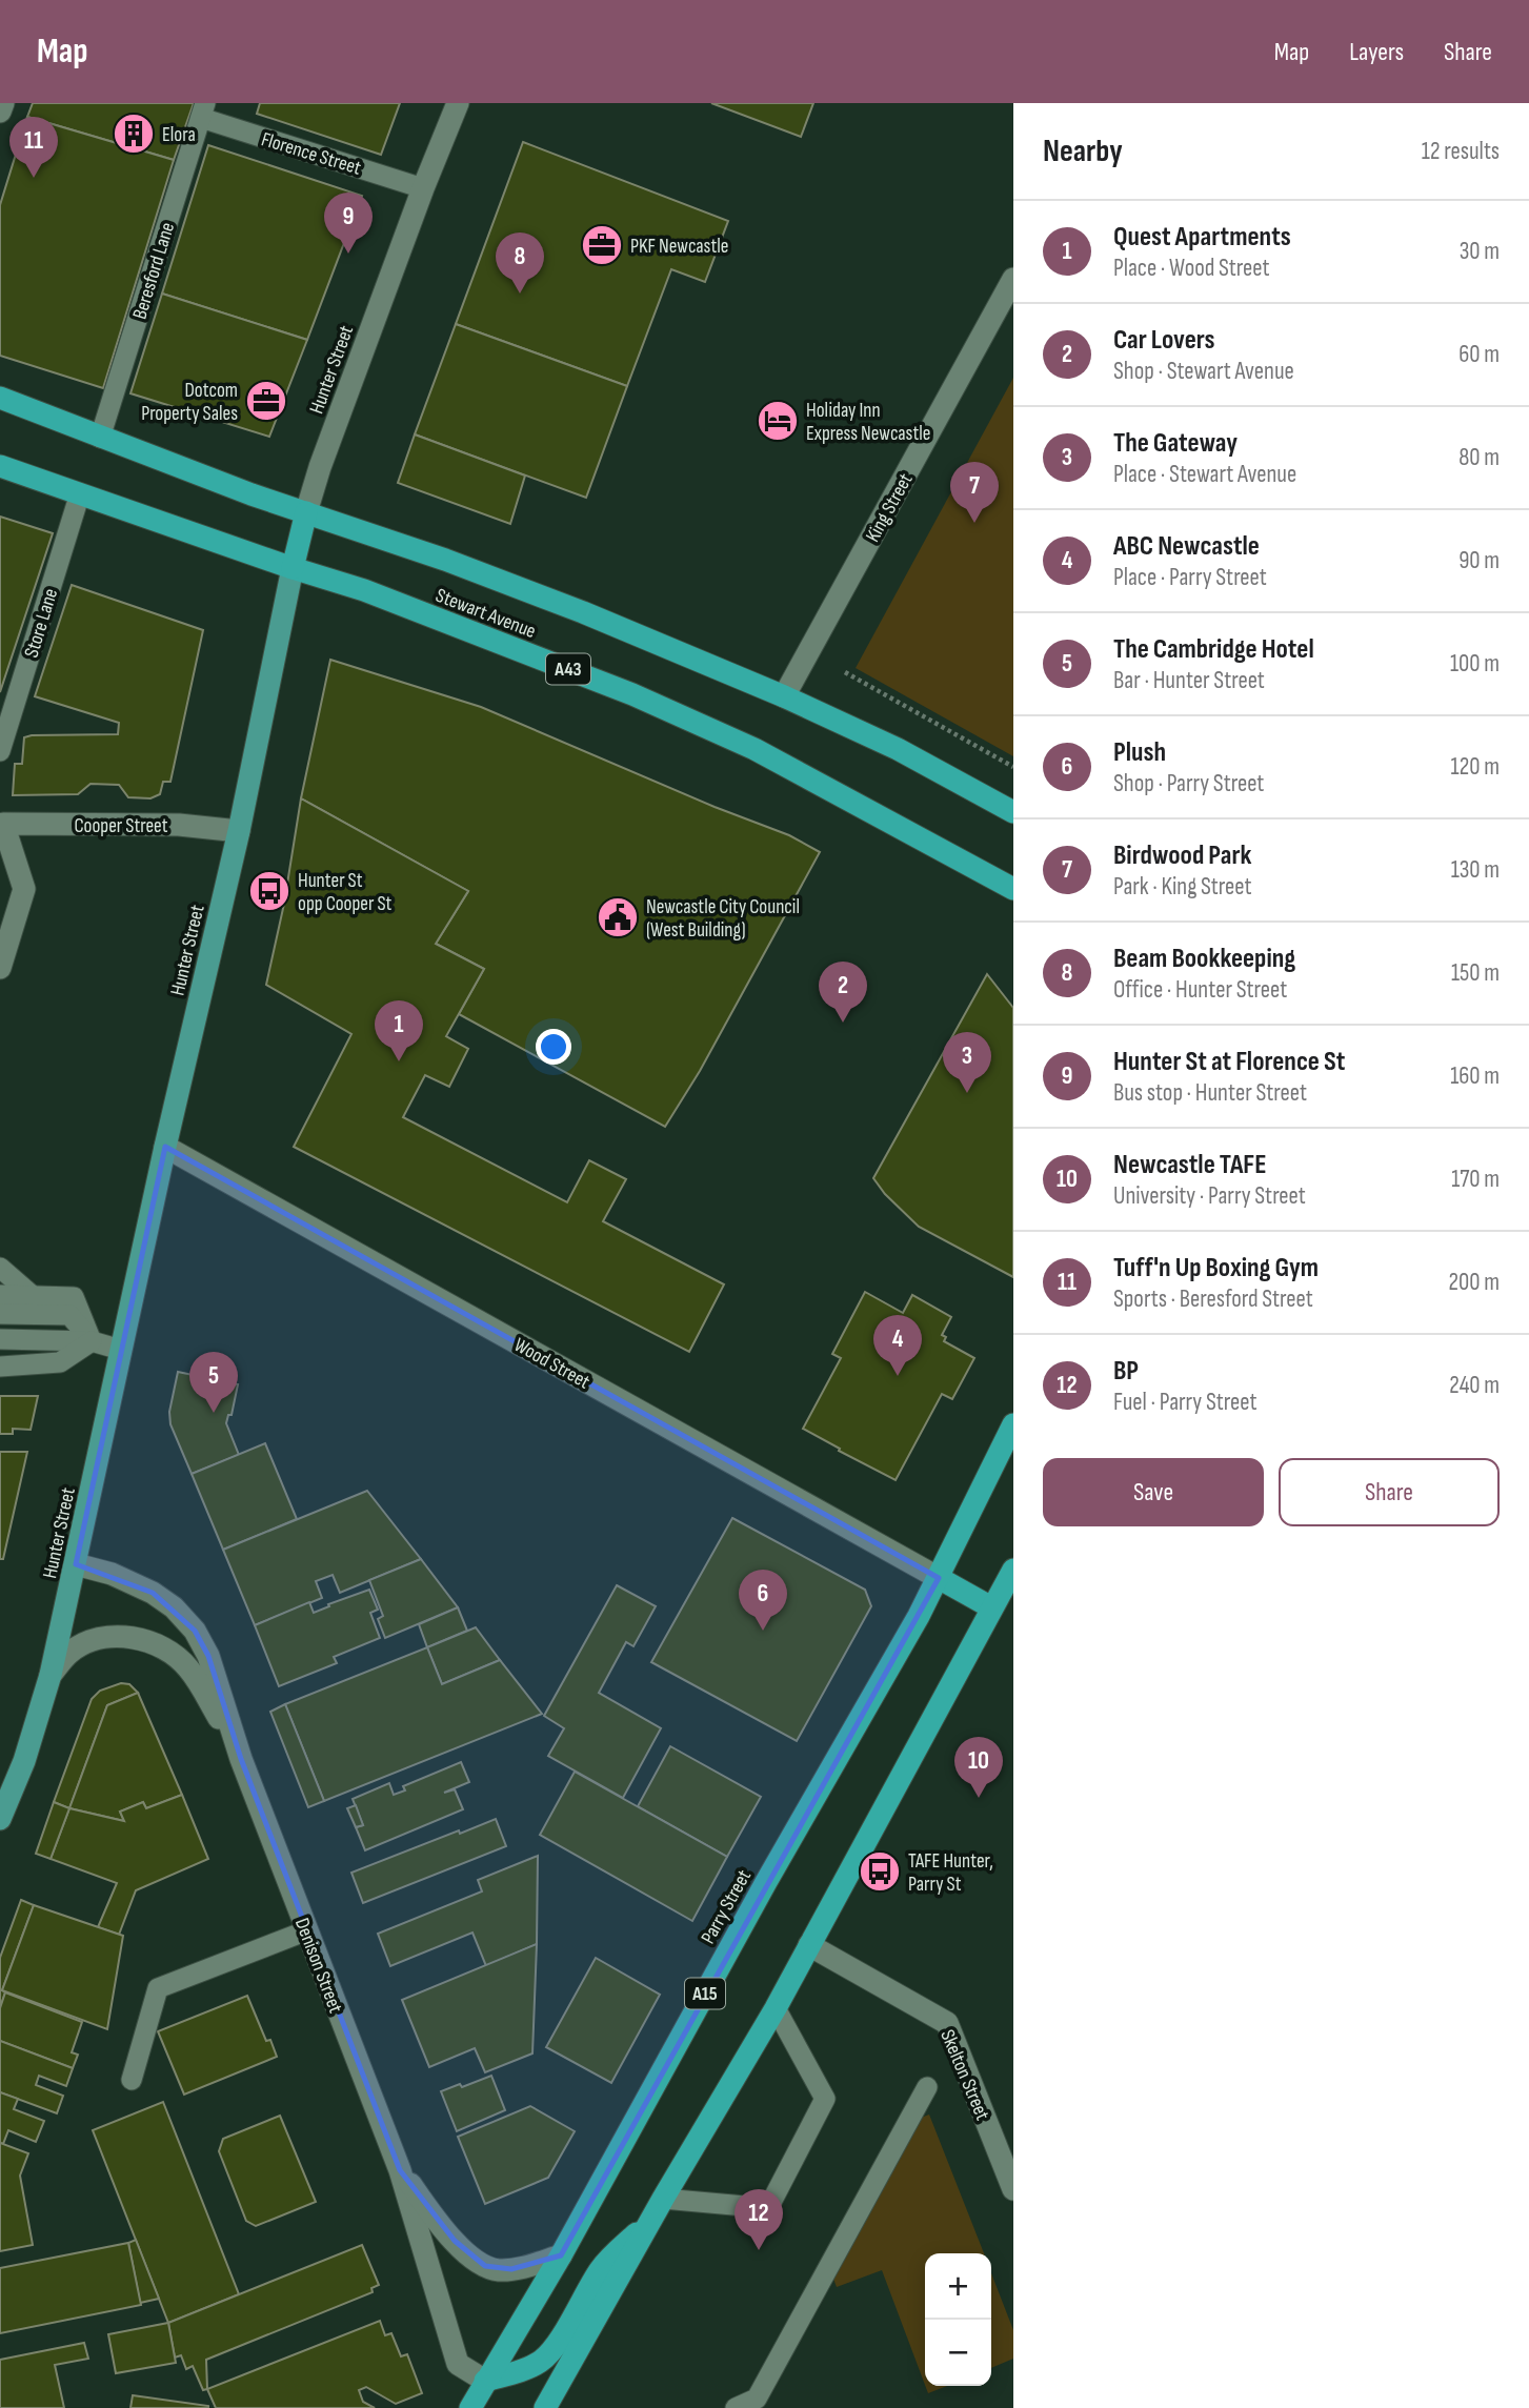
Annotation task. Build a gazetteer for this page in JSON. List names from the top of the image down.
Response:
{
  "streets": {
    "highway": [
      "Hunter Street",
      "Stewart Avenue",
      "A43",
      "Parry Street",
      "A15"
    ],
    "street": [
      "King Street",
      "Cooper Street",
      "Wood Street",
      "Denison Street",
      "Skelton Street"
    ],
    "lane": ["Florence Street", "Beresford Lane", "Store Lane"]
  },
  "crossings": [
    ["Florence Street", "Beresford Lane"],
    ["Florence Street", "Hunter Street"],
    ["Beresford Lane", "Stewart Avenue"],
    ["Hunter Street", "Stewart Avenue"],
    ["Hunter Street", "Cooper Street"],
    ["Hunter Street", "Wood Street"],
    ["Hunter Street", "Denison Street"],
    ["King Street", "Stewart Avenue"],
    ["Stewart Avenue", "Store Lane"],
    ["Wood Street", "Parry Street"],
    ["Parry Street", "Denison Street"]
  ],
  "places": {
    "building": ["Elora"],
    "office": ["PKF Newcastle", "Dotcom Property Sales"],
    "hotel": ["Holiday Inn Express Newcastle"],
    "bus stop": ["Hunter St opp Cooper St", "TAFE Hunter, Parry St"],
    "public building": ["Newcastle City Council (West Building)"]
  },
  "page": {
    "header": "Map",
    "nav": ["Map", "Layers", "Share"],
    "heading": ["Nearby", "12 results"],
    "pins": [
      "11",
      "9",
      "8",
      "7",
      "2",
      "1",
      "3",
      "4",
      "5",
      "6",
      "10",
      "12"
    ],
    "list": [
      {
        "mark": "1",
        "name": "Quest Apartments",
        "note": "Place · Wood Street",
        "value": "30 m"
      },
      {
        "mark": "2",
        "name": "Car Lovers",
        "note": "Shop · Stewart Avenue",
        "value": "60 m"
      },
      {
        "mark": "3",
        "name": "The Gateway",
        "note": "Place · Stewart Avenue",
        "value": "80 m"
      },
      {
        "mark": "4",
        "name": "ABC Newcastle",
        "note": "Place · Parry Street",
        "value": "90 m"
      },
      {
        "mark": "5",
        "name": "The Cambridge Hotel",
        "note": "Bar · Hunter Street",
        "value": "100 m"
      },
      {
        "mark": "6",
        "name": "Plush",
        "note": "Shop · Parry Street",
        "value": "120 m"
      },
      {
        "mark": "7",
        "name": "Birdwood Park",
        "note": "Park · King Street",
        "value": "130 m"
      },
      {
        "mark": "8",
        "name": "Beam Bookkeeping",
        "note": "Office · Hunter Street",
        "value": "150 m"
      },
      {
        "mark": "9",
        "name": "Hunter St at Florence St",
        "note": "Bus stop · Hunter Street",
        "value": "160 m"
      },
      {
        "mark": "10",
        "name": "Newcastle TAFE",
        "note": "University · Parry Street",
        "value": "170 m"
      },
      {
        "mark": "11",
        "name": "Tuff'n Up Boxing Gym",
        "note": "Sports · Beresford Street",
        "value": "200 m"
      },
      {
        "mark": "12",
        "name": "BP",
        "note": "Fuel · Parry Street",
        "value": "240 m"
      }
    ],
    "buttons": ["Save", "Share"],
    "map_buttons": ["+", "−"]
  }
}
